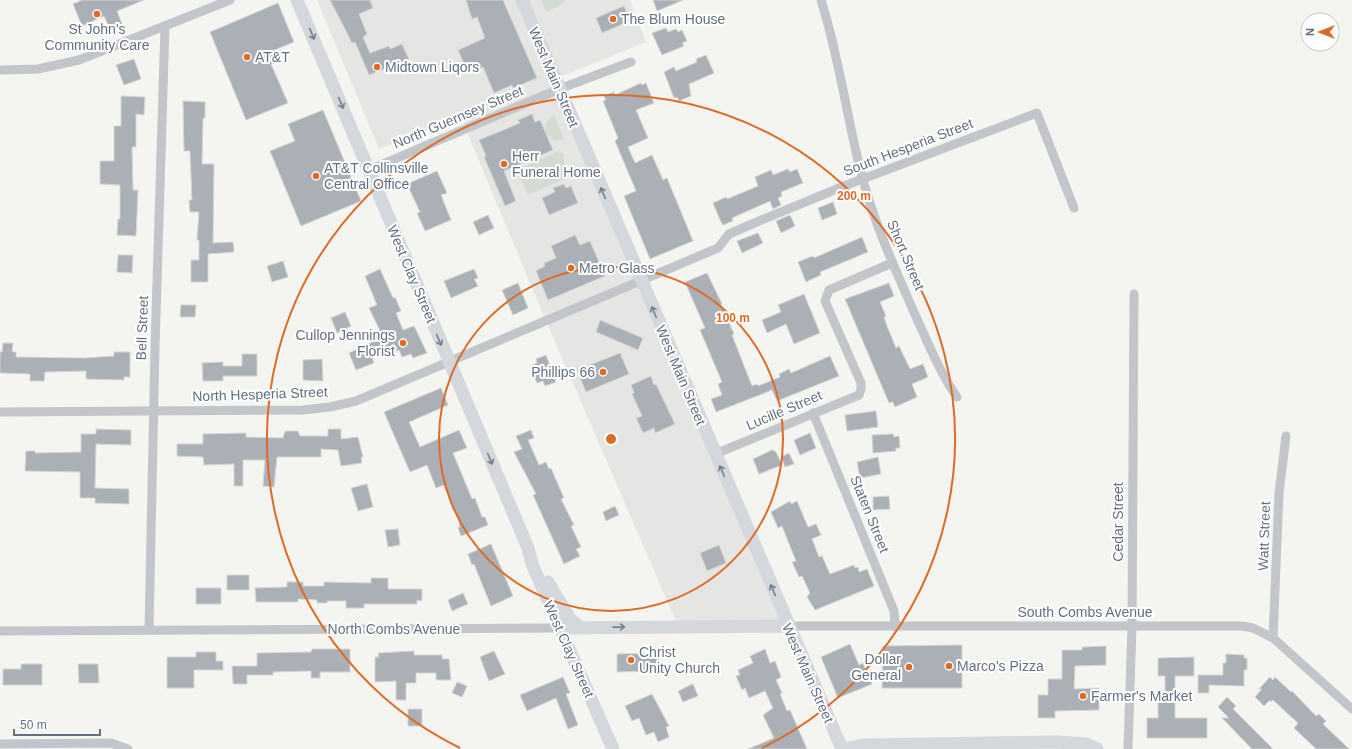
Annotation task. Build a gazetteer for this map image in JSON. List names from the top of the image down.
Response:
{
  "streets": {
    "main road": ["West Main Street", "West Clay Street", "North Combs Avenue"],
    "street": [
      "North Guernsey Street",
      "South Hesperia Street",
      "Short Street",
      "Bell Street",
      "North Hesperia Street",
      "Lucille Street",
      "Staten Street",
      "Cedar Street",
      "Watt Street",
      "South Combs Avenue"
    ]
  },
  "crossings": [
    ["West Main Street", "North Guernsey Street"],
    ["West Main Street", "South Hesperia Street"],
    ["West Main Street", "North Hesperia Street"],
    ["West Main Street", "Lucille Street"],
    ["West Main Street", "South Combs Avenue"],
    ["West Main Street", "North Combs Avenue"],
    ["North Guernsey Street", "West Clay Street"],
    ["South Hesperia Street", "Short Street"],
    ["South Hesperia Street", "North Hesperia Street"],
    ["Short Street", "Lucille Street"],
    ["West Clay Street", "North Hesperia Street"],
    ["West Clay Street", "North Combs Avenue"],
    ["Bell Street", "North Hesperia Street"],
    ["Bell Street", "North Combs Avenue"],
    ["Lucille Street", "Staten Street"],
    ["Staten Street", "South Combs Avenue"],
    ["Cedar Street", "South Combs Avenue"],
    ["Watt Street", "South Combs Avenue"],
    ["South Combs Avenue", "North Combs Avenue"]
  ],
  "one_way": ["West Main Street", "West Clay Street"],
  "places": [
    "St John's Community Care",
    "The Blum House",
    "AT&T",
    "Midtown Liqors",
    "Herr Funeral Home",
    "AT&T Collinsville Central Office",
    "Metro Glass",
    "Cullop Jennings Florist",
    "Phillips 66",
    "Christ Unity Church",
    "Marco's Pizza",
    "Dollar General",
    "Farmer's Market"
  ],
  "scale_bar": "50 m",
  "north": "left",
  "rings": ["200 m", "100 m"]
}
